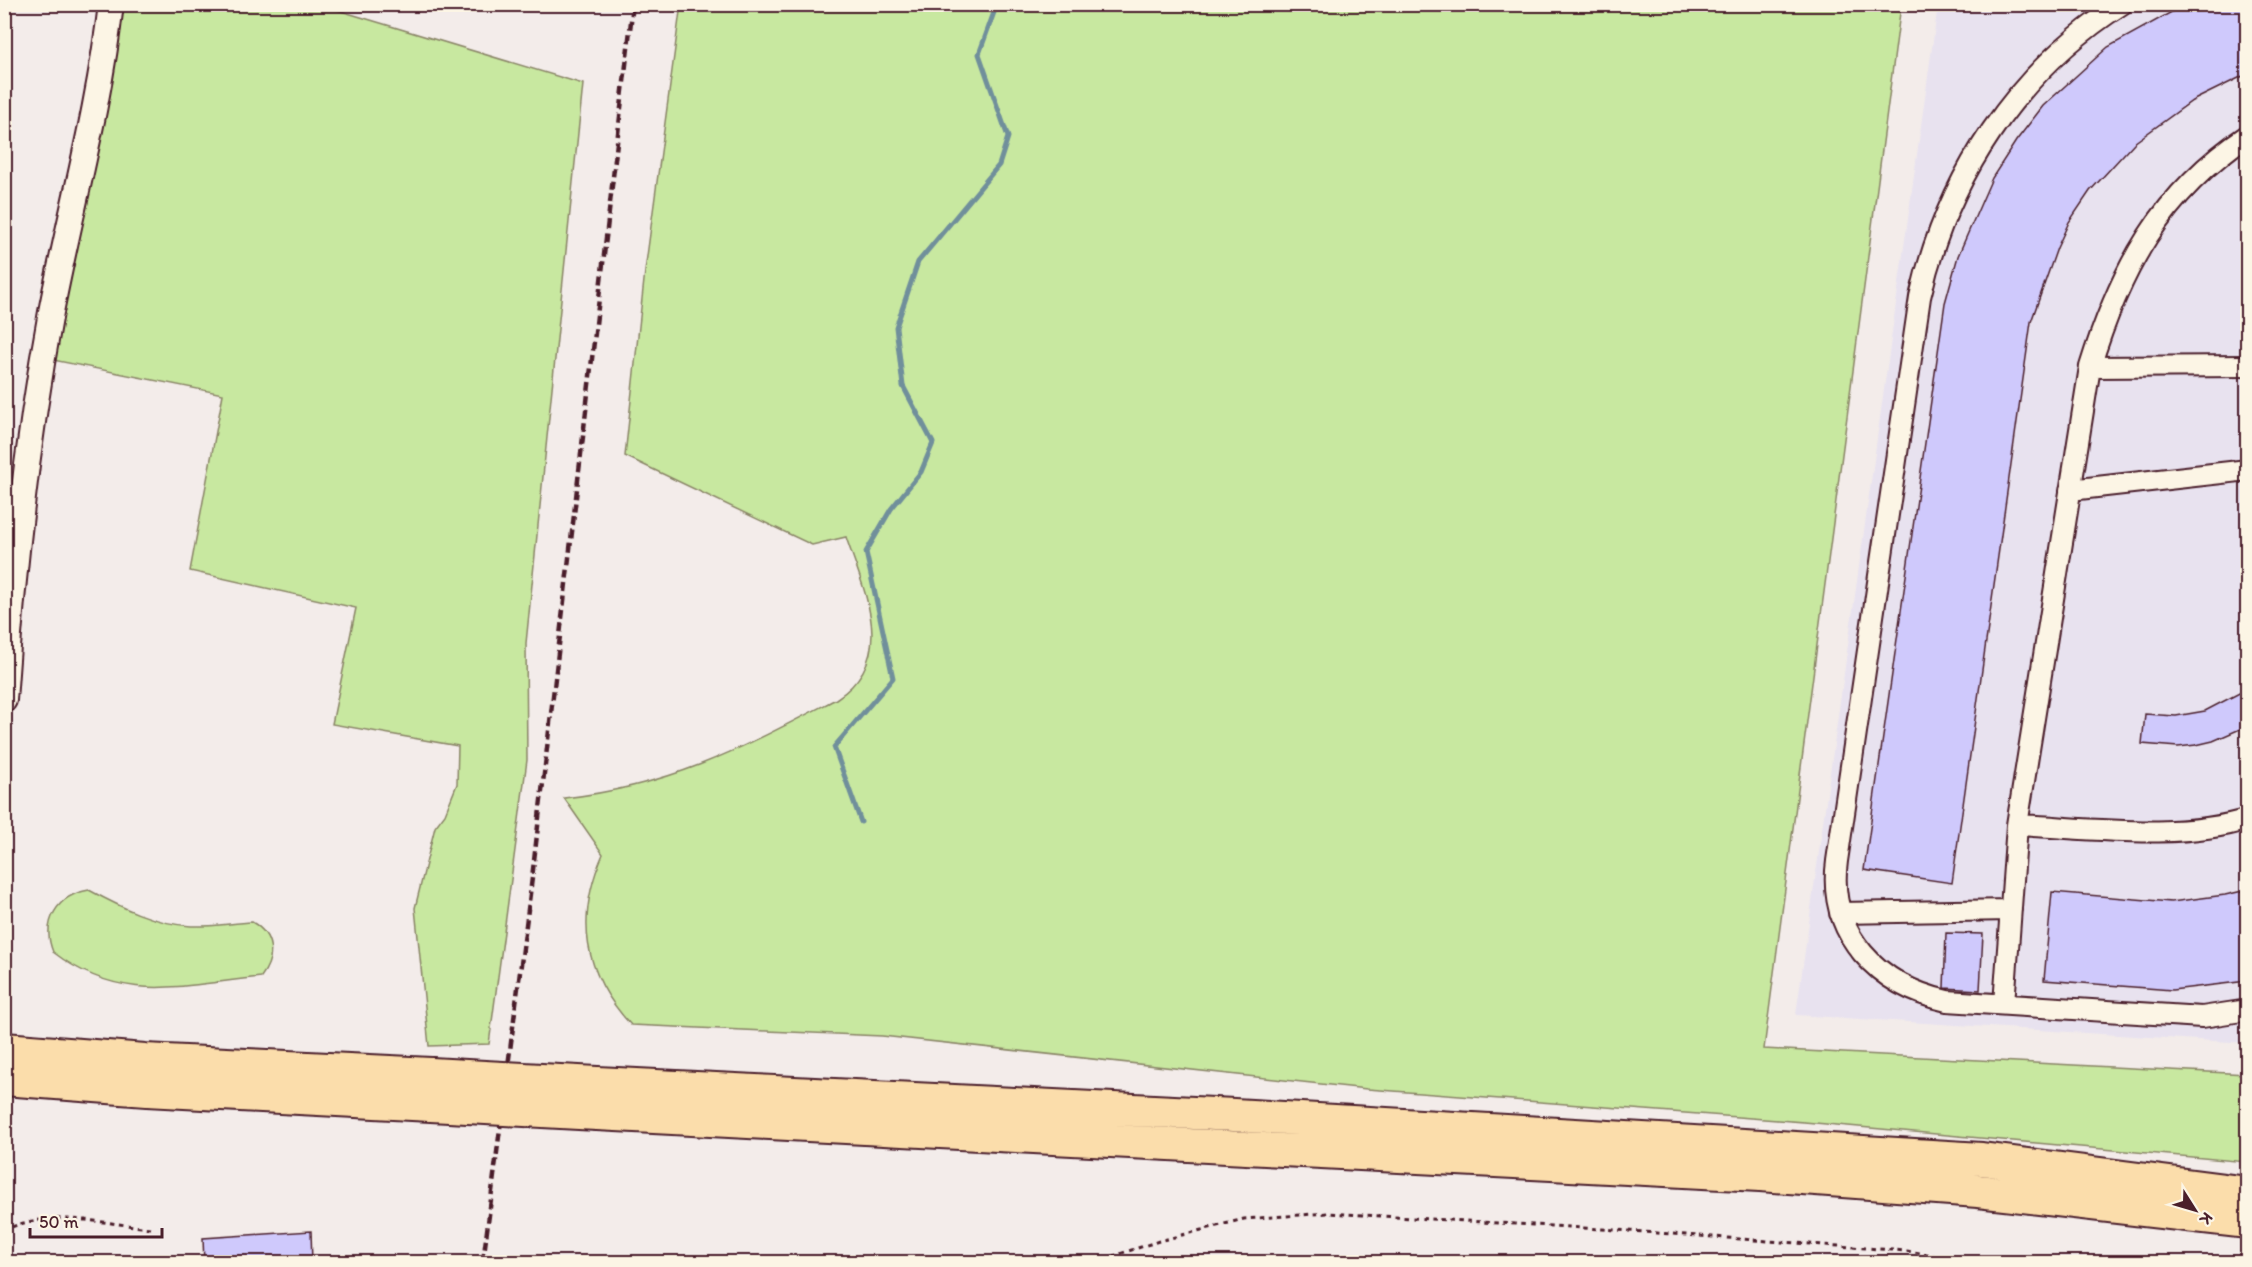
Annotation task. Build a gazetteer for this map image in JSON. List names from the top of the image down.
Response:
{
  "scale_bar": "50 m",
  "north": "bottom right"
}
